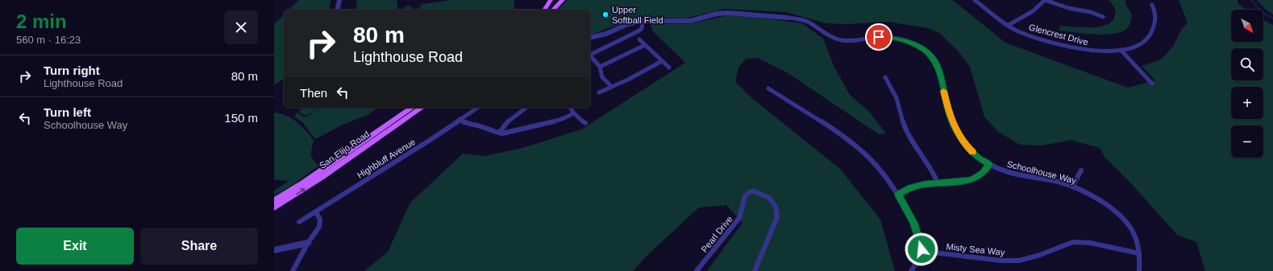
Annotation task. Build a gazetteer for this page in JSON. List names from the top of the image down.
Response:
{
  "streets": {
    "main road": ["San Elijo Road"],
    "street": [
      "Glencrest Drive",
      "Highbluff Avenue",
      "Schoolhouse Way",
      "Pearl Drive",
      "Misty Sea Way"
    ]
  },
  "crossings": [
    ["Schoolhouse Way", "Misty Sea Way"]
  ],
  "places": ["Upper Softball Field"],
  "north": "bottom right",
  "page": {
    "heading": ["2 min", "560 m · 16:23"],
    "map_buttons": ["+", "−"],
    "turn": ["80 m", "Lighthouse Road"],
    "list": [
      {
        "name": "Turn right",
        "note": "Lighthouse Road",
        "value": "80 m"
      },
      {
        "name": "Turn left",
        "note": "Schoolhouse Way",
        "value": "150 m"
      }
    ],
    "then": "Then",
    "buttons": ["Exit", "Share"]
  }
}
